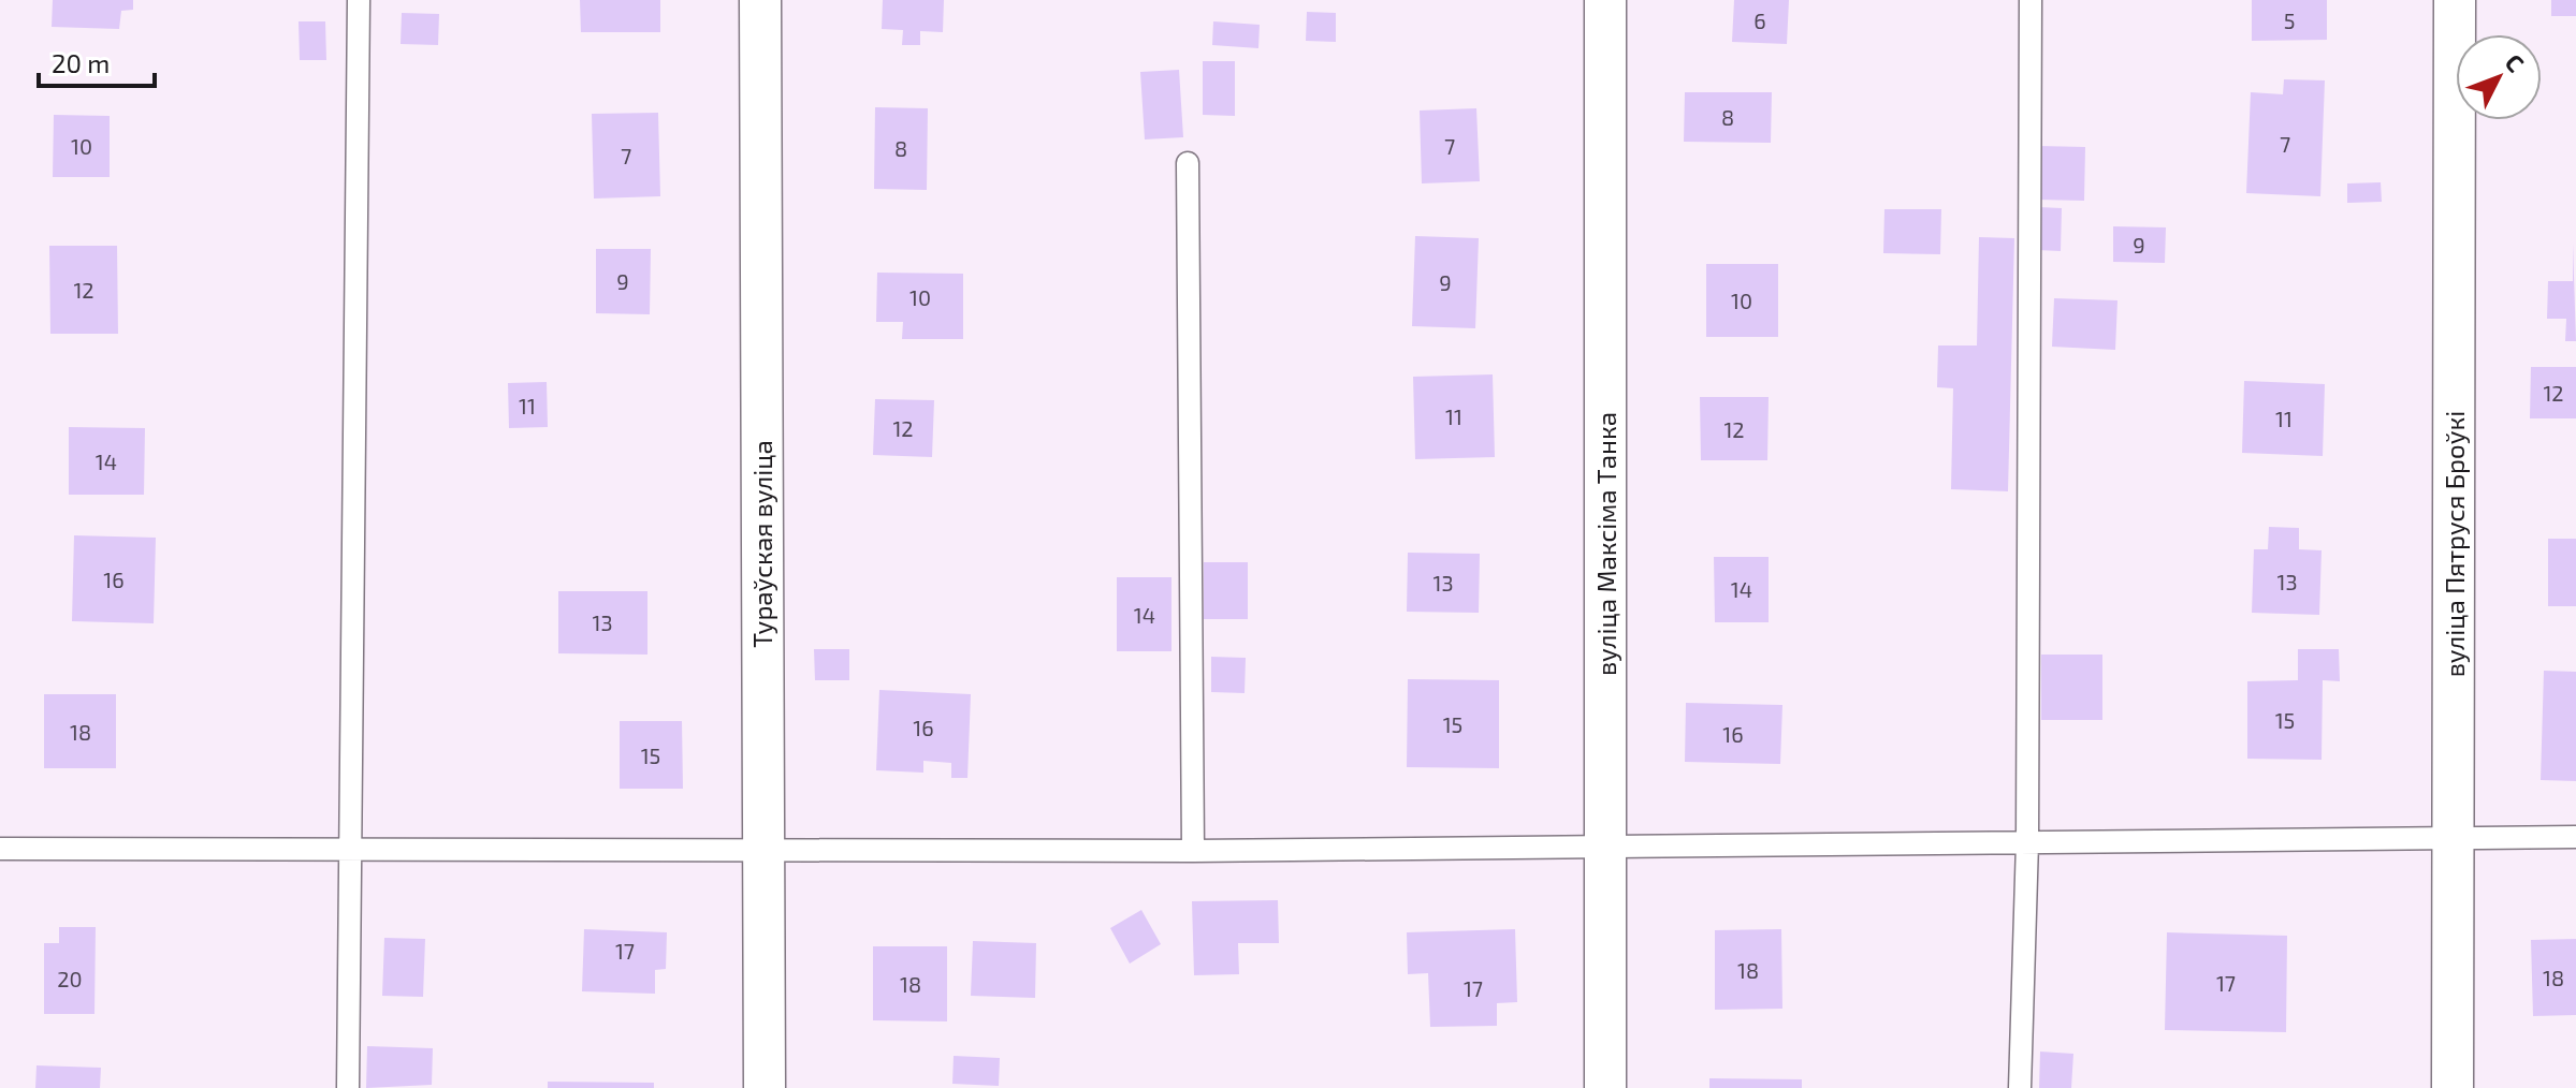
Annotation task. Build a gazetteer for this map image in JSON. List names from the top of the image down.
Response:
{
  "streets": {
    "street": ["Тураўская вуліца", "вуліца Максіма Танка", "вуліца Пятруся Броўкі"]
  },
  "house_numbers": [
    "6",
    "5",
    "8",
    "7",
    "10",
    "7",
    "8",
    "7",
    "9",
    "9",
    "9",
    "12",
    "10",
    "10",
    "12",
    "11",
    "11",
    "11",
    "12",
    "12",
    "14",
    "16",
    "13",
    "13",
    "14",
    "14",
    "13",
    "15",
    "15",
    "16",
    "18",
    "16",
    "15",
    "17",
    "18",
    "18",
    "20",
    "17",
    "18",
    "17"
  ],
  "scale_bar": "20 m",
  "north": "top right"
}
